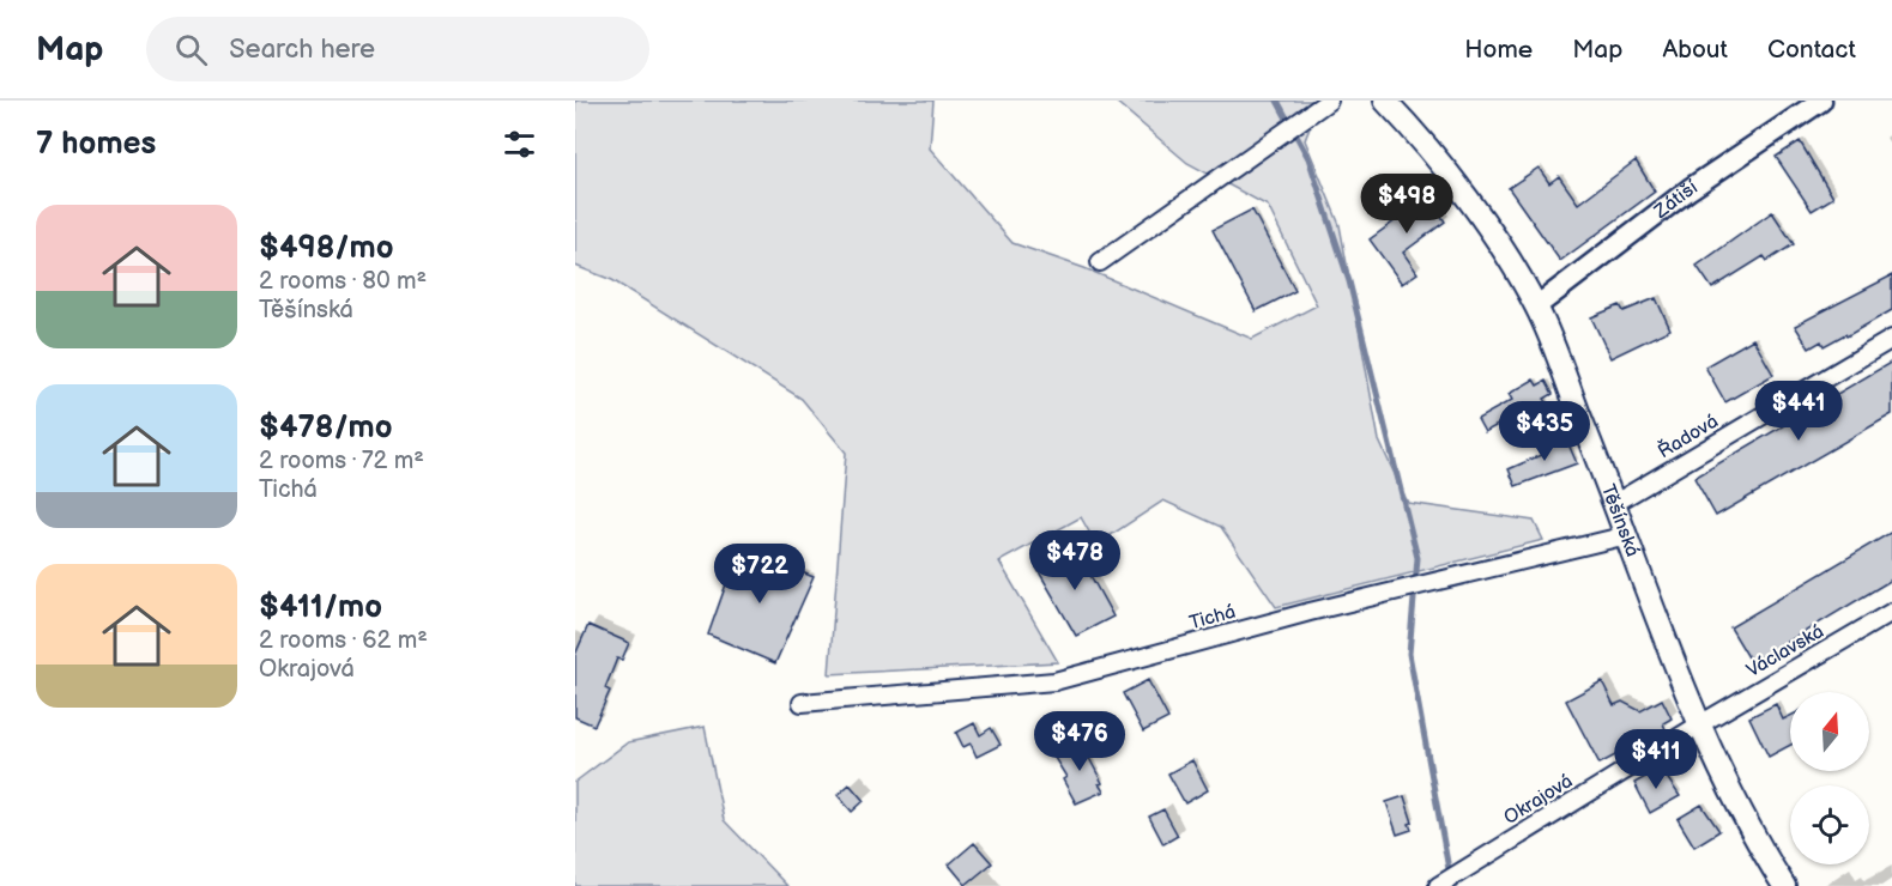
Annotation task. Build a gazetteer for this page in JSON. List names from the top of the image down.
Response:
{
  "streets": {
    "main road": ["Těšínská"],
    "street": [
      "Zátiší",
      "Řadová",
      "Tichá",
      "Václavská",
      "Okrajová"
    ]
  },
  "crossings": [
    ["Zátiší", "Těšínská"],
    ["Řadová", "Těšínská"],
    ["Těšínská", "Tichá"],
    ["Těšínská", "Václavská"],
    ["Těšínská", "Okrajová"],
    ["Václavská", "Okrajová"]
  ],
  "north": "top",
  "page": {
    "header": "Map",
    "search": "Search here",
    "nav": [
      "Home",
      "Map",
      "About",
      "Contact"
    ],
    "heading": "7 homes",
    "price": [
      "$498",
      "$441",
      "$435",
      "$478",
      "$722",
      "$476",
      "$411"
    ],
    "list": [
      {
        "name": "$498/mo",
        "note": "2 rooms · 80 m² · Těšínská"
      },
      {
        "name": "$478/mo",
        "note": "2 rooms · 72 m² · Tichá"
      },
      {
        "name": "$411/mo",
        "note": "2 rooms · 62 m² · Okrajová"
      }
    ]
  }
}
